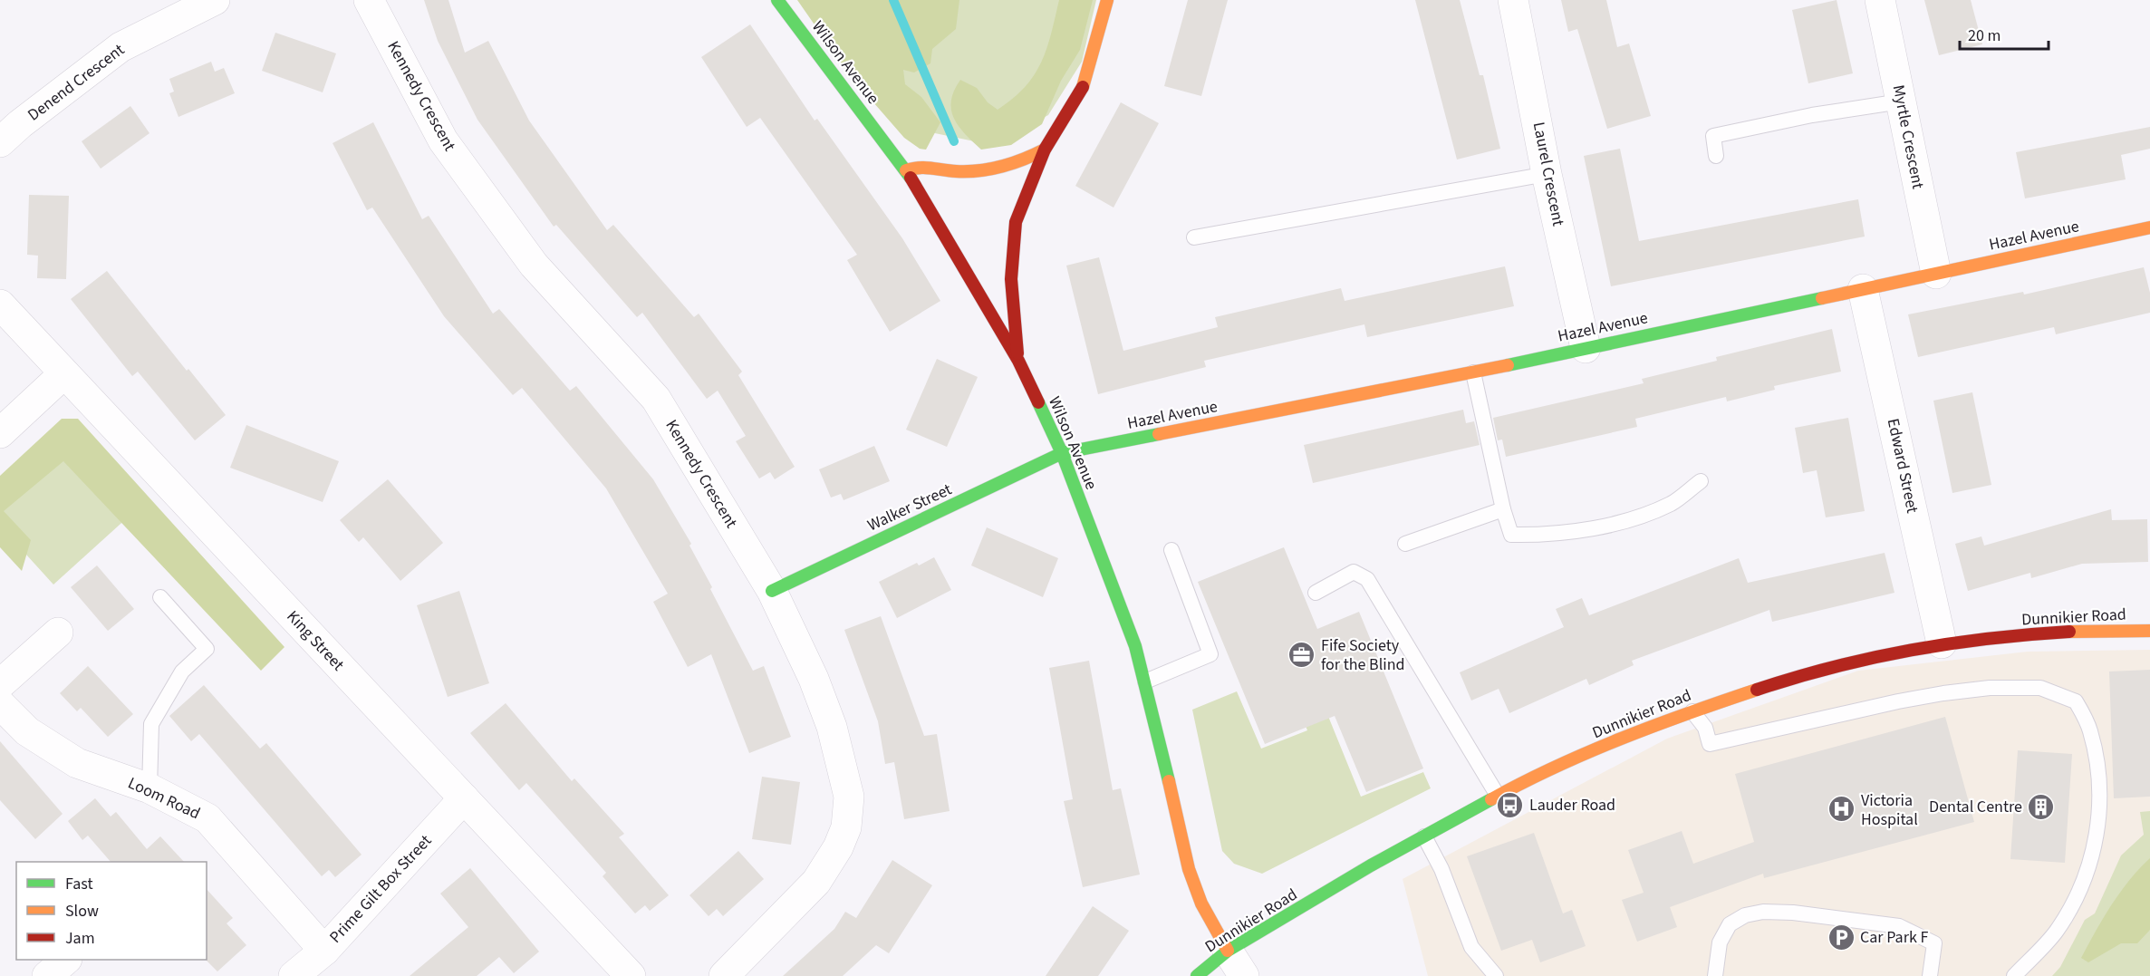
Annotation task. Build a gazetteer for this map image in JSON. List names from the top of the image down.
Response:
{
  "streets": {
    "street": [
      "Wilson Avenue",
      "Denend Crescent",
      "Kennedy Crescent",
      "Myrtle Crescent",
      "Laurel Crescent",
      "Hazel Avenue",
      "Edward Street",
      "Walker Street",
      "Dunnikier Road",
      "King Street",
      "Loom Road",
      "Prime Gilt Box Street"
    ]
  },
  "crossings": [
    ["Wilson Avenue", "Hazel Avenue"],
    ["Wilson Avenue", "Walker Street"],
    ["Wilson Avenue", "Dunnikier Road"],
    ["Kennedy Crescent", "Walker Street"],
    ["Myrtle Crescent", "Hazel Avenue"],
    ["Laurel Crescent", "Hazel Avenue"],
    ["Hazel Avenue", "Edward Street"],
    ["Hazel Avenue", "Walker Street"],
    ["Edward Street", "Dunnikier Road"],
    ["King Street", "Prime Gilt Box Street"],
    ["Loom Road", "Prime Gilt Box Street"]
  ],
  "places": {
    "office": ["Fife Society for the Blind"],
    "bus stop": ["Lauder Road"],
    "building": ["Dental Centre"],
    "hospital": ["Victoria Hospital"],
    "parking": ["Car Park F"]
  },
  "legend": ["Fast", "Slow", "Jam"],
  "scale_bar": "20 m"
}
